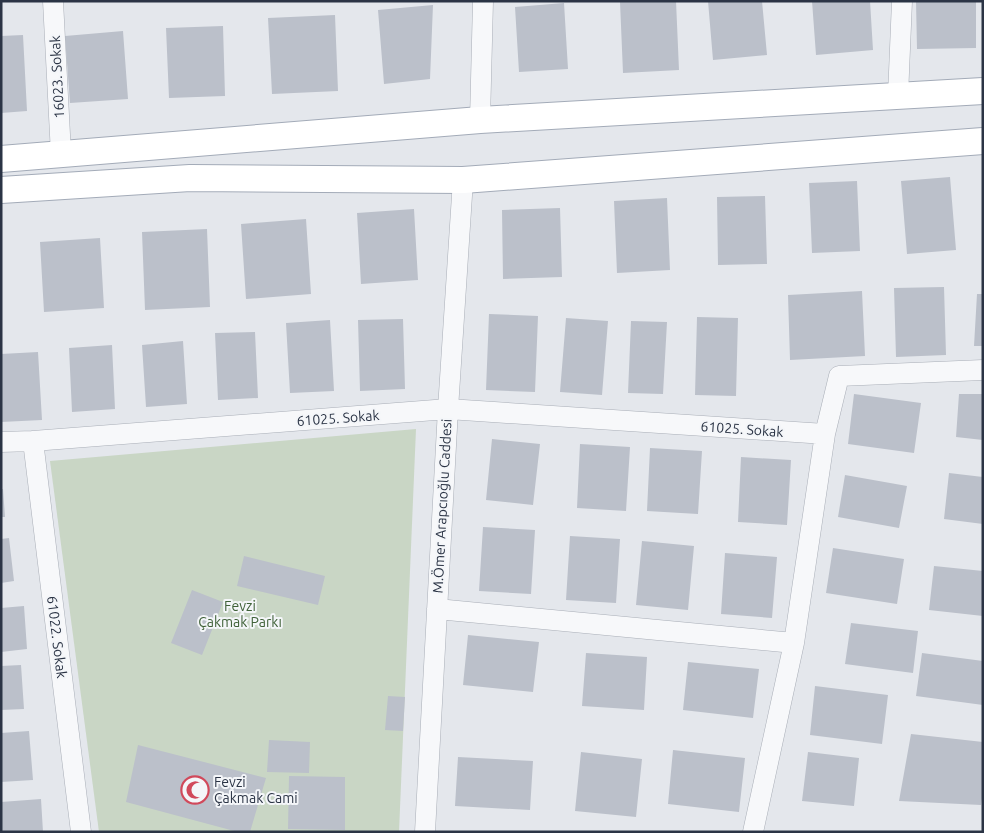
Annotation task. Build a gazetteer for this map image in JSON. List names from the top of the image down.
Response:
{
  "streets": {
    "street": [
      "16023. Sokak",
      "61025. Sokak",
      "M.Ömer Arapcıoğlu Caddesi",
      "61022. Sokak"
    ]
  },
  "crossings": [
    ["61025. Sokak", "M.Ömer Arapcıoğlu Caddesi"],
    ["61025. Sokak", "61022. Sokak"]
  ],
  "parks": ["Fevzi Çakmak Parkı"],
  "places": {
    "mosque": ["Fevzi Çakmak Cami"]
  }
}
